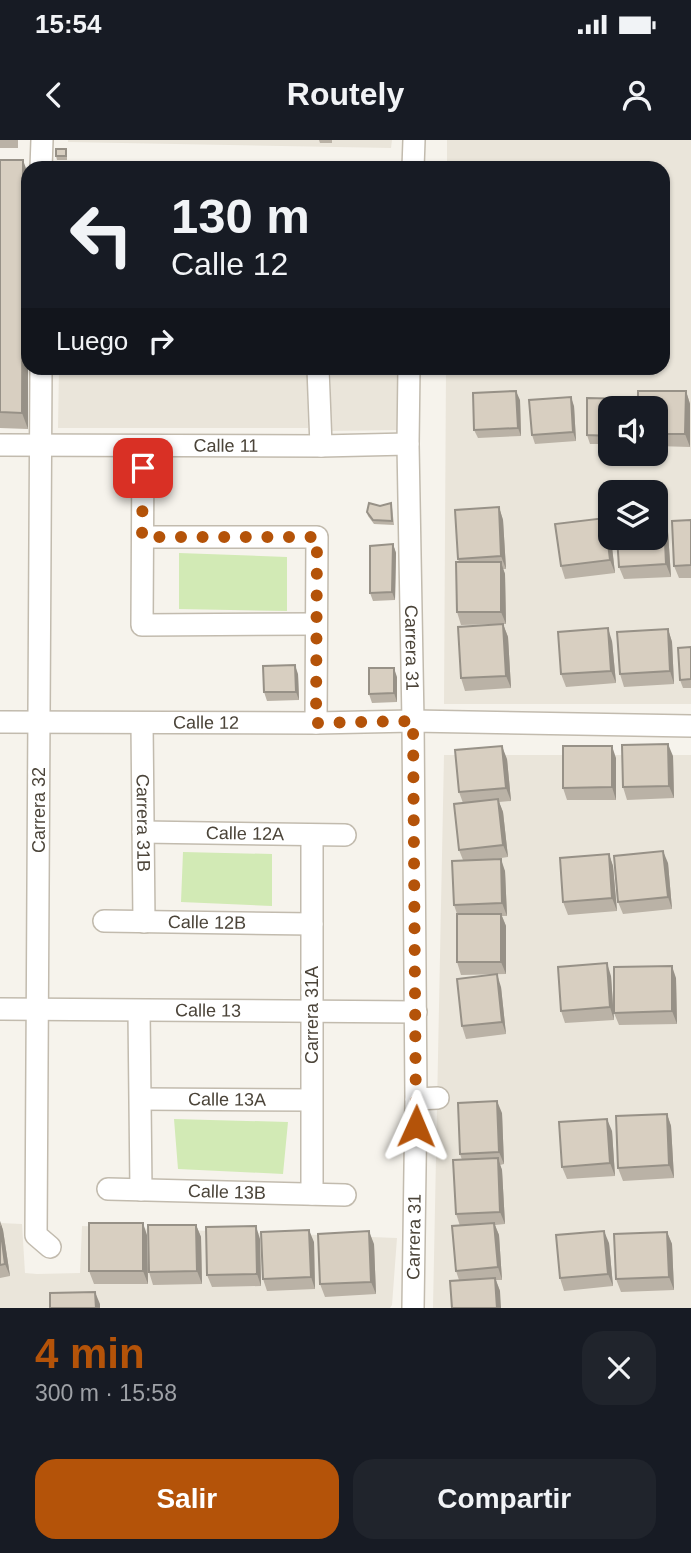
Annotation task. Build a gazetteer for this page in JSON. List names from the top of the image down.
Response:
{
  "streets": {
    "street": [
      "Calle 11",
      "Carrera 31",
      "Calle 12",
      "Carrera 32",
      "Carrera 31B",
      "Calle 12A",
      "Calle 12B",
      "Calle 13",
      "Carrera 31A",
      "Calle 13A",
      "Calle 13B"
    ]
  },
  "crossings": [
    ["Calle 11", "Carrera 31"],
    ["Calle 11", "Carrera 32"],
    ["Carrera 31", "Calle 12"],
    ["Carrera 31", "Calle 13"],
    ["Calle 12", "Carrera 32"],
    ["Calle 12", "Carrera 31B"],
    ["Carrera 32", "Calle 13"],
    ["Carrera 31B", "Calle 12A"],
    ["Carrera 31B", "Calle 12B"],
    ["Calle 12A", "Carrera 31A"],
    ["Calle 12B", "Carrera 31A"],
    ["Calle 13", "Carrera 31A"],
    ["Carrera 31A", "Calle 13A"],
    ["Carrera 31A", "Calle 13B"]
  ],
  "page": {
    "status": "15:54",
    "header": "Routely",
    "turn": ["130 m", "Calle 12"],
    "then": "Luego",
    "heading": ["4 min", "300 m · 15:58"],
    "buttons": ["Salir", "Compartir"]
  }
}
